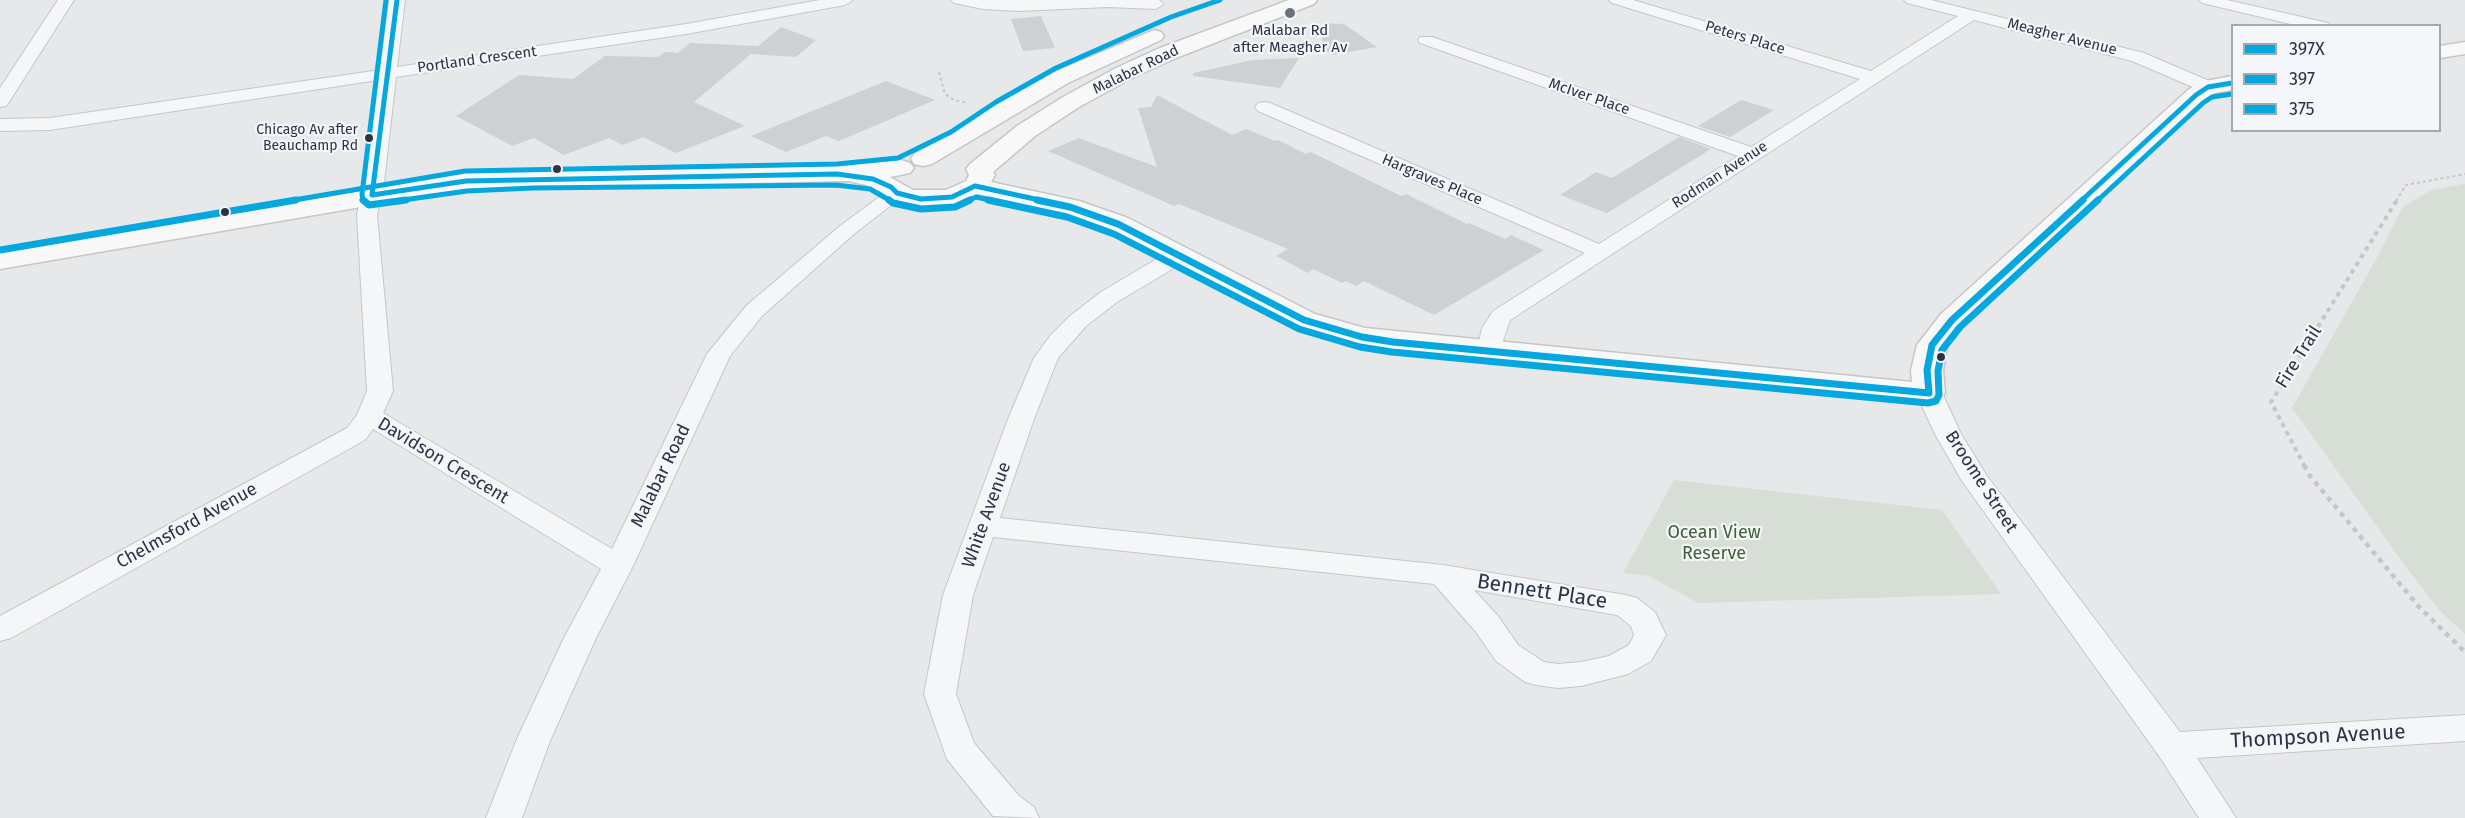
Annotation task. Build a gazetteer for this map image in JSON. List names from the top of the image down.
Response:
{
  "streets": {
    "main road": ["Malabar Road", "Broome Street"],
    "street": [
      "Meagher Avenue",
      "Peters Place",
      "Portland Crescent",
      "McIver Place",
      "Rodman Avenue",
      "Hargraves Place",
      "Davidson Crescent",
      "White Avenue",
      "Chelmsford Avenue",
      "Bennett Place",
      "Thompson Avenue"
    ],
    "path": ["Fire Trail"]
  },
  "crossings": [
    ["Meagher Avenue", "Rodman Avenue"],
    ["Meagher Avenue", "Broome Street"],
    ["Peters Place", "Rodman Avenue"],
    ["Portland Crescent", "Davidson Crescent"],
    ["Malabar Road", "Davidson Crescent"],
    ["McIver Place", "Rodman Avenue"],
    ["Rodman Avenue", "Hargraves Place"],
    ["Davidson Crescent", "Chelmsford Avenue"],
    ["Broome Street", "Thompson Avenue"],
    ["White Avenue", "Bennett Place"]
  ],
  "parks": ["Ocean View Reserve"],
  "places": ["Malabar Rd after Meagher Av", "Chicago Av after Beauchamp Rd"],
  "lines": ["transit line 397X", "transit line 397", "transit line 375"],
  "legend": ["397X", "397", "375"]
}
